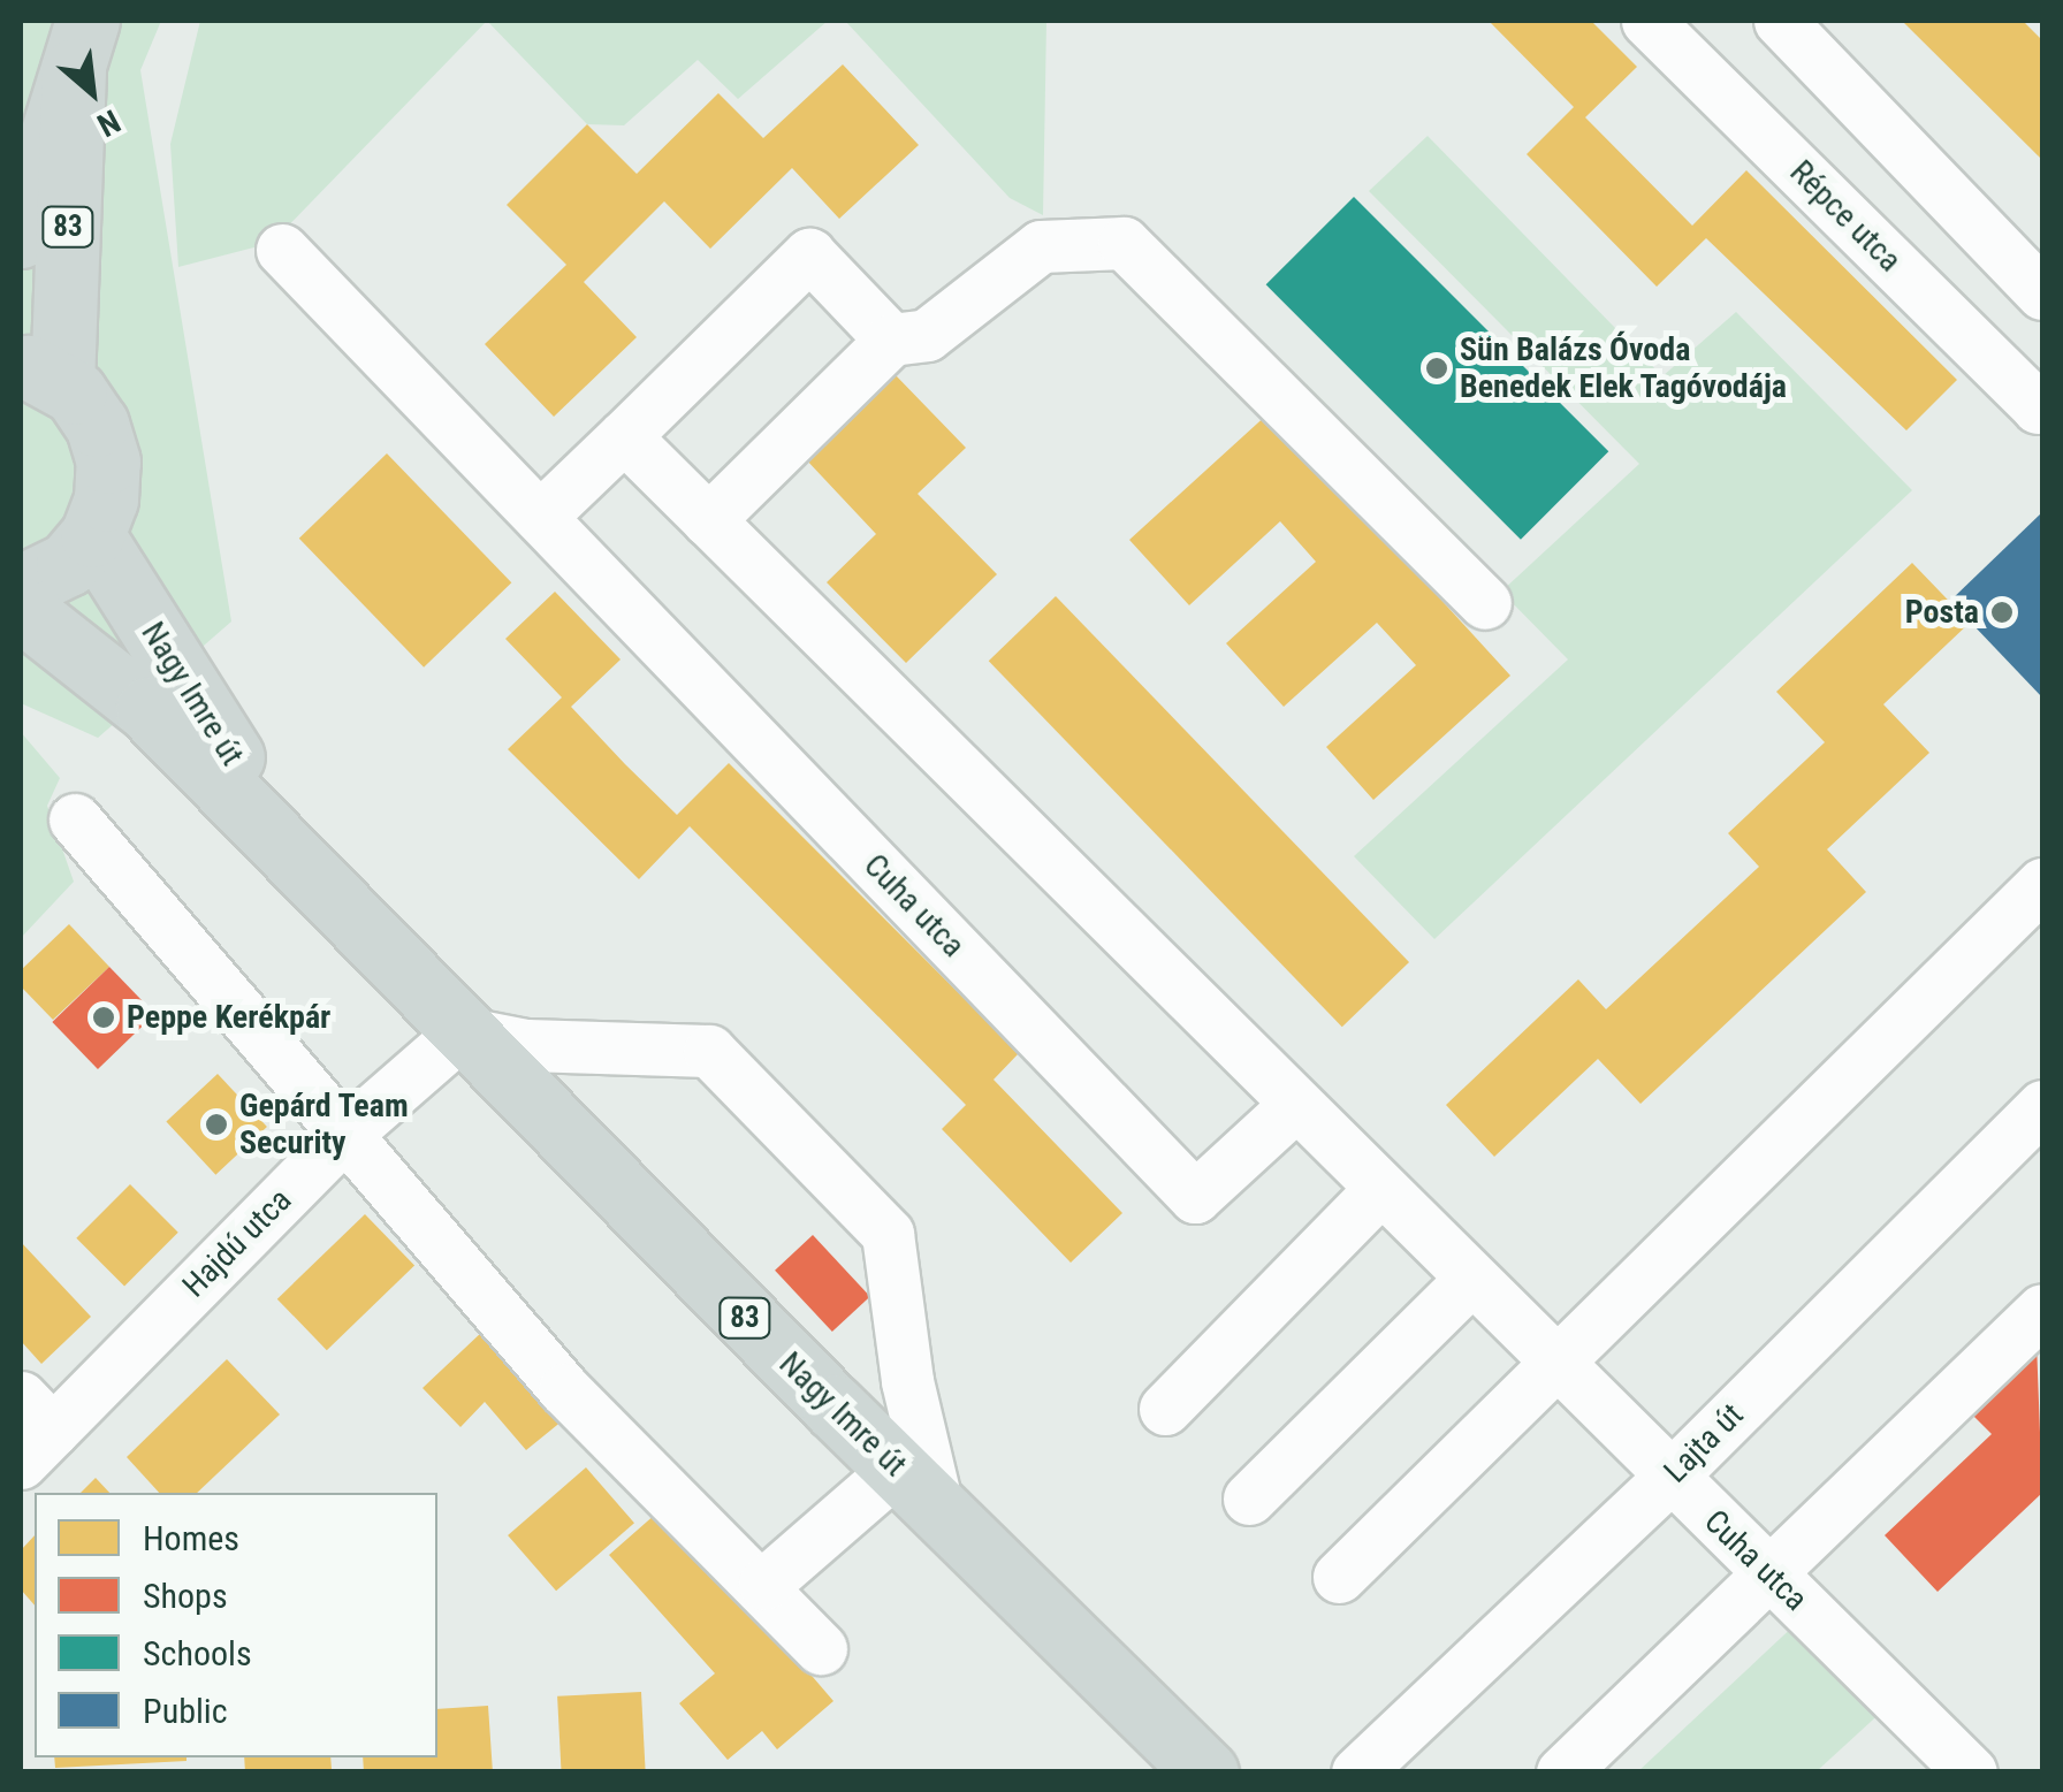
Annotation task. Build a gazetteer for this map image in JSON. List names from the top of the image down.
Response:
{
  "streets": {
    "main road": ["83", "Nagy Imre út"],
    "street": [
      "Répce utca",
      "Cuha utca",
      "Hajdú utca",
      "Lajta út"
    ]
  },
  "crossings": [
    ["83", "Nagy Imre út"],
    ["Nagy Imre út", "Hajdú utca"],
    ["Cuha utca", "Lajta út"]
  ],
  "places": [
    "Sün Balázs Óvoda Benedek Elek Tagóvodája",
    "Posta",
    "Peppe Kerékpár",
    "Gepárd Team Security"
  ],
  "legend": [
    "Homes",
    "Shops",
    "Schools",
    "Public"
  ],
  "north": "bottom right"
}
